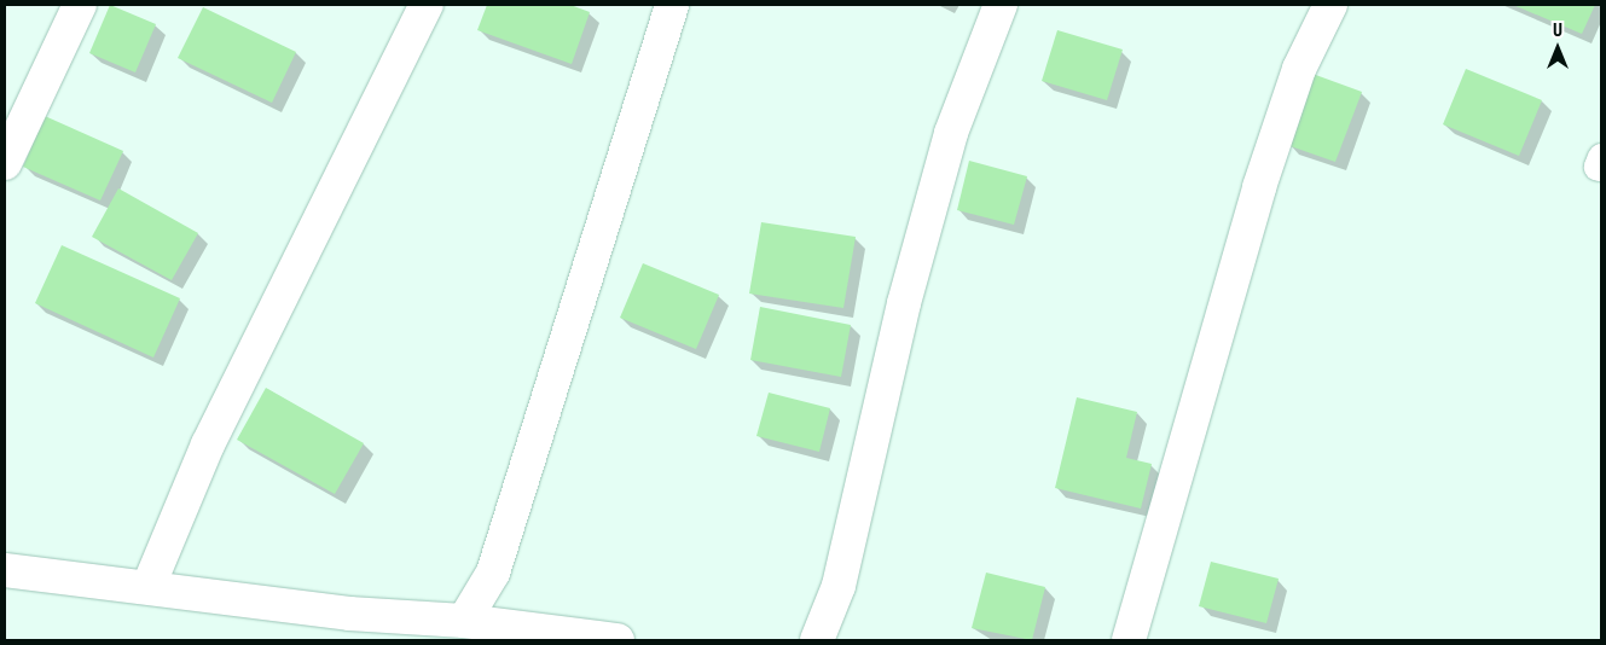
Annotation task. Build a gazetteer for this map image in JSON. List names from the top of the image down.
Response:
{
  "north": "top"
}
